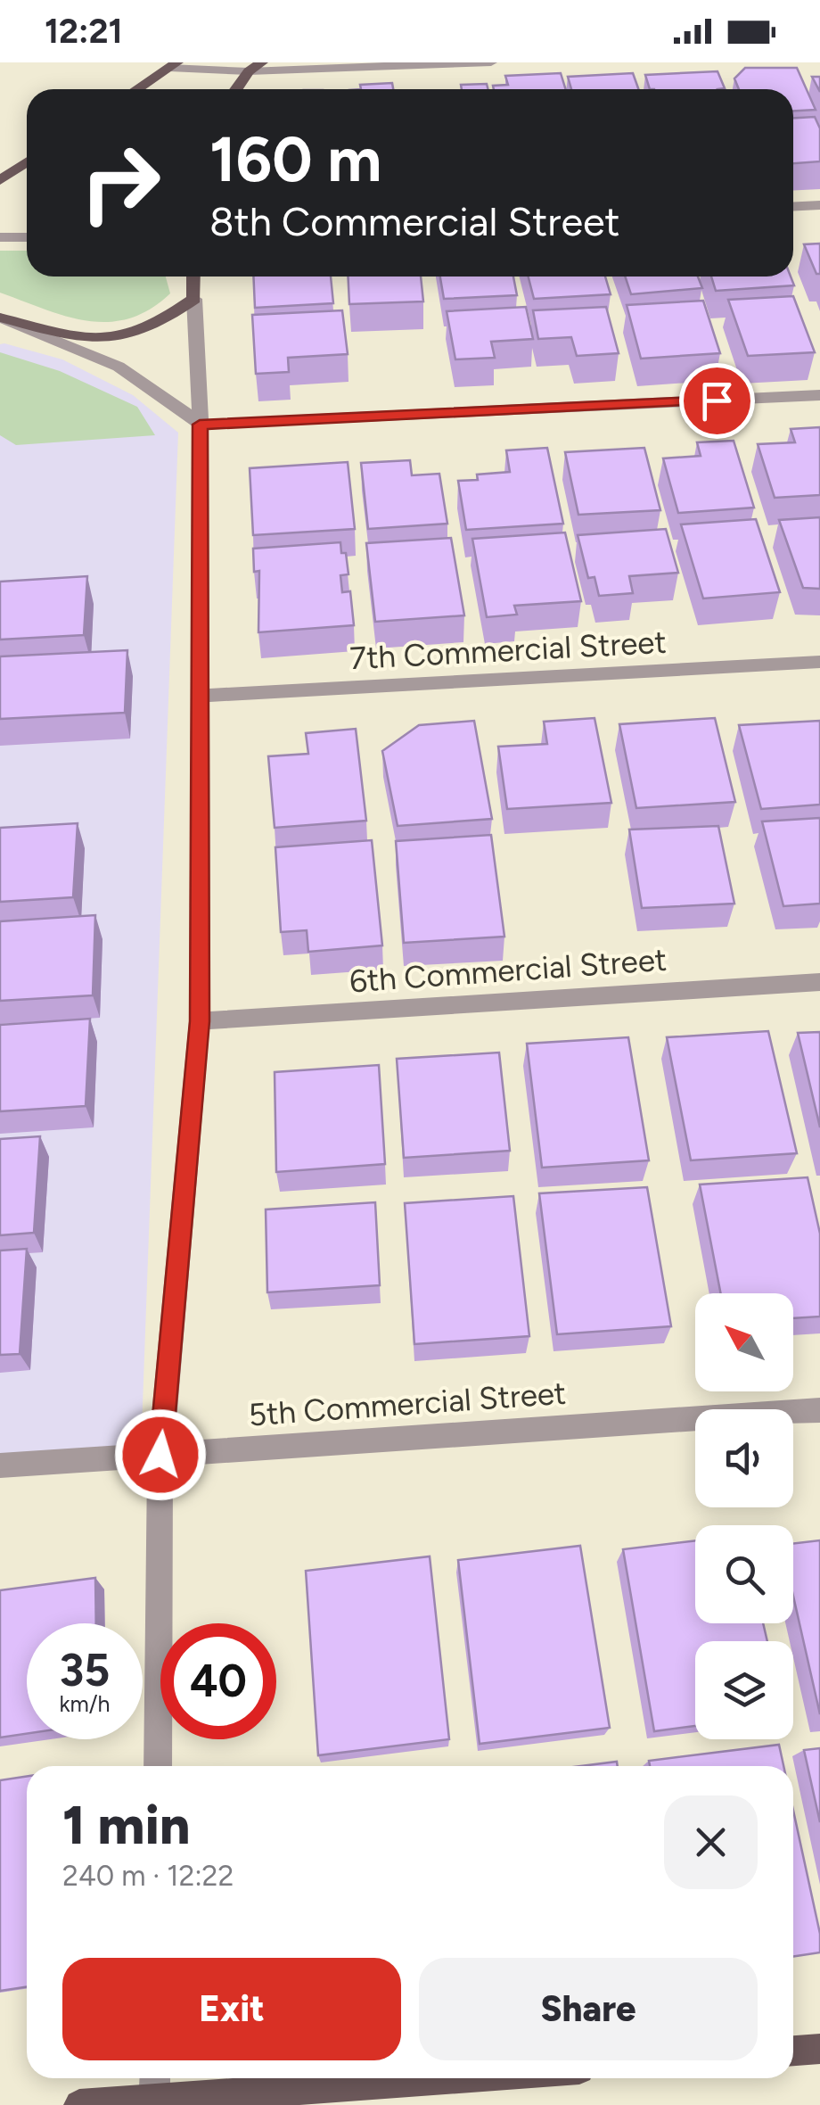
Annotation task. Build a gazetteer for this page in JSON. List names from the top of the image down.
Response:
{
  "streets": {
    "street": ["7th Commercial Street", "6th Commercial Street", "5th Commercial Street"]
  },
  "north": "top left",
  "page": {
    "status": "12:21",
    "turn": ["160 m", "8th Commercial Street"],
    "speed": "35 km/h",
    "limit": "40",
    "heading": ["1 min", "240 m · 12:22"],
    "buttons": ["Exit", "Share"]
  }
}
